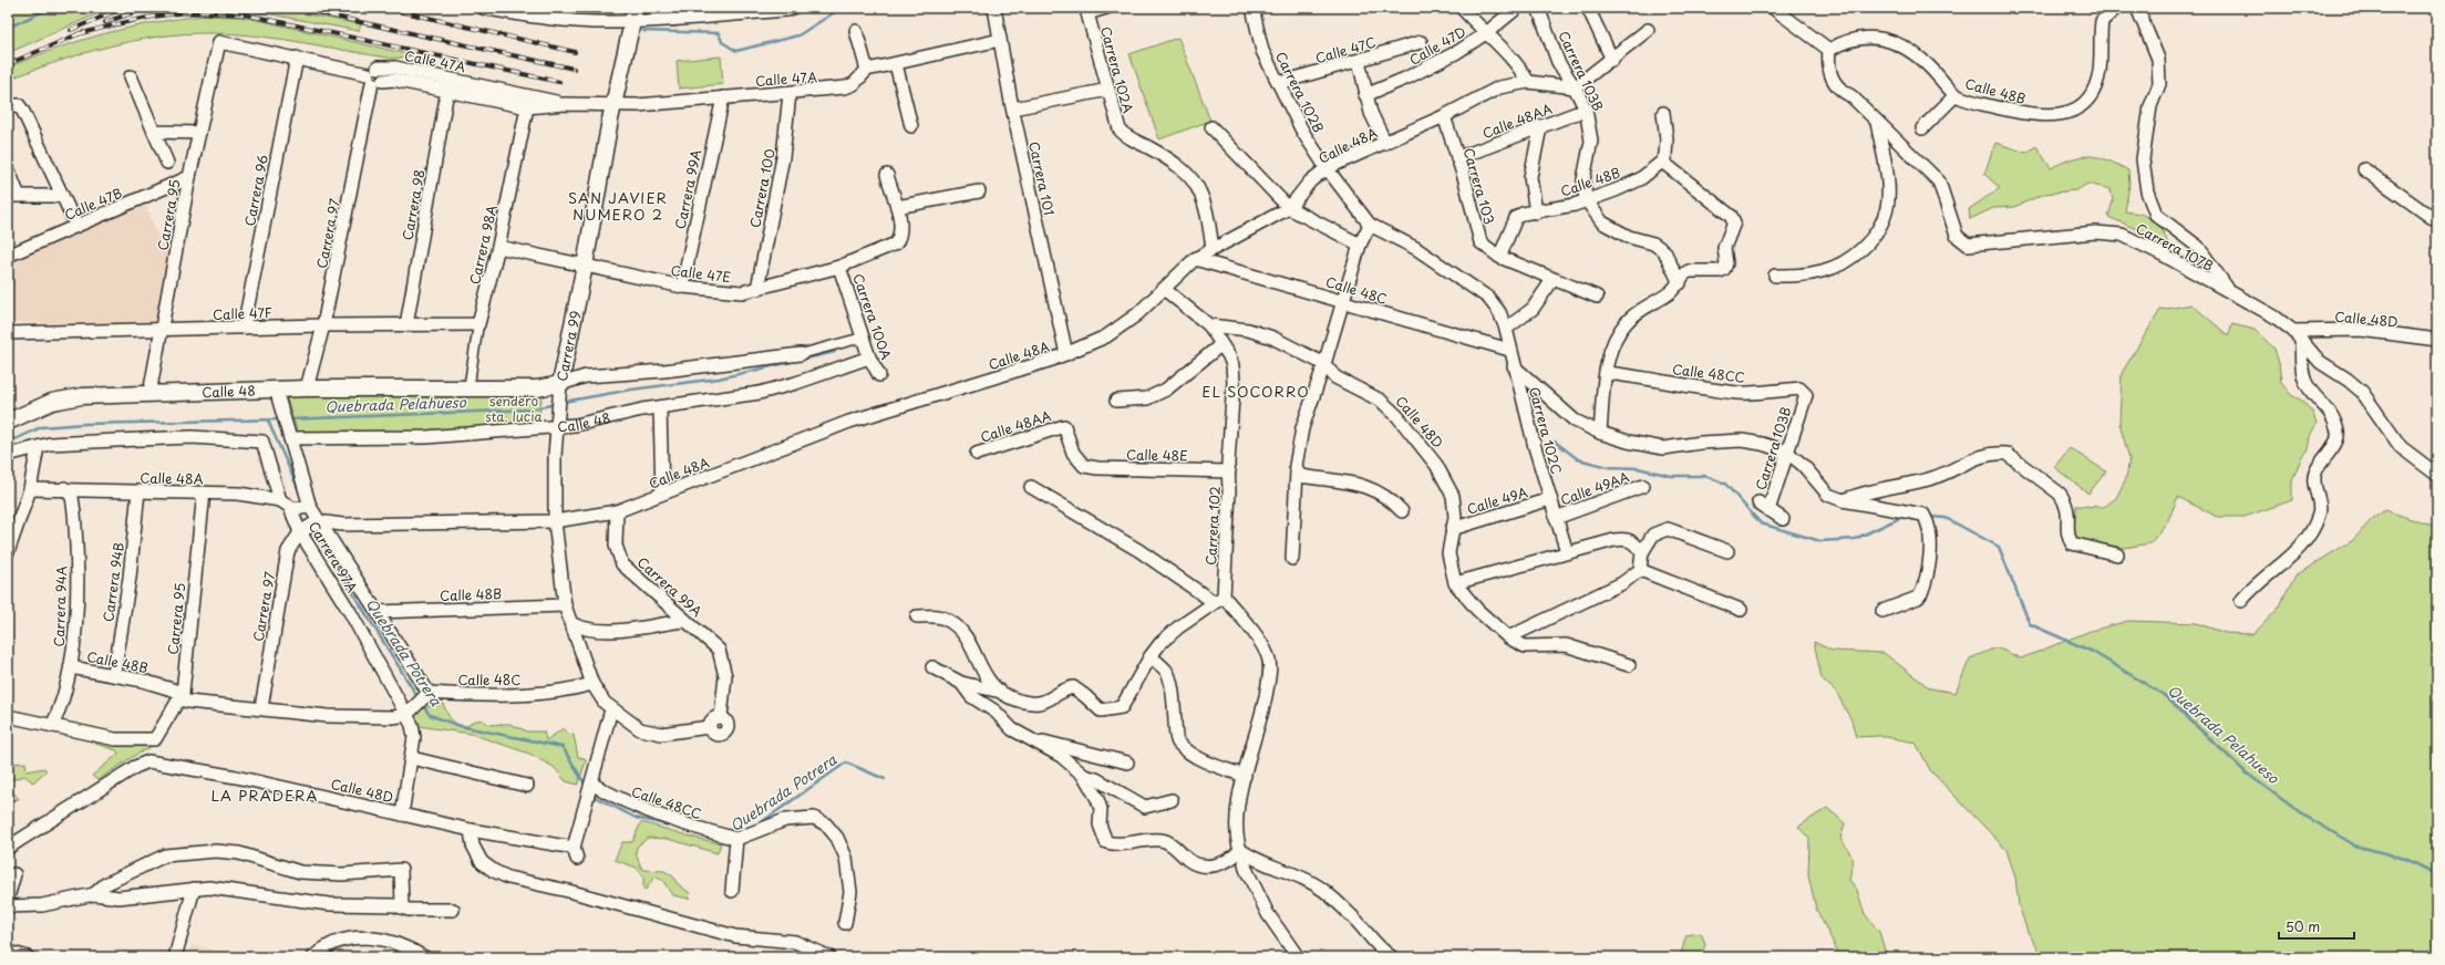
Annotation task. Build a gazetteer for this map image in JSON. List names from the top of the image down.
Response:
{
  "streets": {
    "street": [
      "Calle 47D",
      "Calle 47C",
      "Calle 47A",
      "Carrera 102A",
      "Carrera 103B",
      "Calle 48B",
      "Carrera 102B",
      "Calle 48AA",
      "Calle 48A",
      "Carrera 101",
      "Carrera 103",
      "Carrera 100",
      "Carrera 99A",
      "Carrera 96",
      "Calle 47B",
      "Carrera 98",
      "Carrera 95",
      "Carrera 97",
      "Carrera 98A",
      "Carrera 107B",
      "Calle 47E",
      "Calle 48C",
      "Calle 47F",
      "Carrera 100A",
      "Calle 48D",
      "Carrera 99",
      "Calle 48CC",
      "Calle 48",
      "Carrera 102C",
      "Calle 48E",
      "Calle 49AA",
      "Calle 49A",
      "Carrera 102",
      "Carrera 97A",
      "Carrera 94B",
      "Carrera 94A"
    ]
  },
  "crossings": [
    ["Calle 47C", "Carrera 102B"],
    ["Calle 47A", "Carrera 100"],
    ["Calle 47A", "Carrera 99A"],
    ["Calle 47A", "Carrera 96"],
    ["Calle 47A", "Carrera 98"],
    ["Calle 47A", "Carrera 95"],
    ["Calle 47A", "Carrera 97"],
    ["Calle 47A", "Carrera 98A"],
    ["Calle 47A", "Carrera 99"],
    ["Carrera 102A", "Calle 48A"],
    ["Carrera 103B", "Calle 48B"],
    ["Carrera 103B", "Calle 48AA"],
    ["Carrera 103B", "Calle 48A"],
    ["Carrera 103B", "Calle 48CC"],
    ["Calle 48B", "Carrera 103"],
    ["Calle 48B", "Carrera 95"],
    ["Calle 48B", "Carrera 107B"],
    ["Calle 48B", "Carrera 99"],
    ["Calle 48B", "Carrera 97A"],
    ["Calle 48B", "Carrera 94B"],
    ["Calle 48B", "Carrera 94A"],
    ["Carrera 102B", "Calle 48A"],
    ["Carrera 102B", "Calle 48C"],
    ["Carrera 102B", "Carrera 102C"],
    ["Calle 48AA", "Carrera 103"],
    ["Calle 48AA", "Calle 48E"],
    ["Calle 48A", "Carrera 101"],
    ["Calle 48A", "Carrera 103"],
    ["Calle 48A", "Carrera 99A"],
    ["Calle 48A", "Carrera 95"],
    ["Calle 48A", "Carrera 97"],
    ["Calle 48A", "Calle 48C"],
    ["Calle 48A", "Carrera 99"],
    ["Calle 48A", "Carrera 102"],
    ["Calle 48A", "Carrera 97A"],
    ["Calle 48A", "Carrera 94B"],
    ["Calle 48A", "Carrera 94A"],
    ["Carrera 100", "Calle 47E"],
    ["Carrera 99A", "Calle 47E"],
    ["Carrera 96", "Calle 47F"],
    ["Calle 47B", "Carrera 95"],
    ["Carrera 98", "Calle 47F"],
    ["Carrera 95", "Calle 47F"],
    ["Carrera 95", "Calle 48"],
    ["Carrera 95", "Carrera 94A"],
    ["Carrera 97", "Calle 47F"],
    ["Carrera 97", "Calle 48"],
    ["Carrera 97", "Carrera 97A"],
    ["Carrera 98A", "Calle 47E"],
    ["Carrera 98A", "Calle 47F"],
    ["Carrera 98A", "Calle 48"],
    ["Carrera 107B", "Calle 48D"],
    ["Calle 47E", "Carrera 100A"],
    ["Calle 47E", "Carrera 99"],
    ["Calle 48C", "Carrera 99"],
    ["Calle 48C", "Carrera 102C"],
    ["Calle 48C", "Carrera 97A"],
    ["Carrera 100A", "Calle 48"],
    ["Calle 48D", "Calle 48CC"],
    ["Calle 48D", "Calle 49A"],
    ["Calle 48D", "Carrera 102"],
    ["Calle 48D", "Carrera 97A"],
    ["Carrera 99", "Calle 48"],
    ["Calle 48", "Carrera 97A"],
    ["Carrera 102C", "Calle 49AA"],
    ["Carrera 102C", "Calle 49A"],
    ["Calle 48E", "Carrera 102"]
  ],
  "districts": ["SAN JAVIER NUMERO 2", "EL SOCORRO", "LA PRADERA"],
  "water": ["Quebrada Pelahueso", "Quebrada Potrera"],
  "parks": ["sendero sta. lucia"],
  "scale_bar": "50 m"
}
